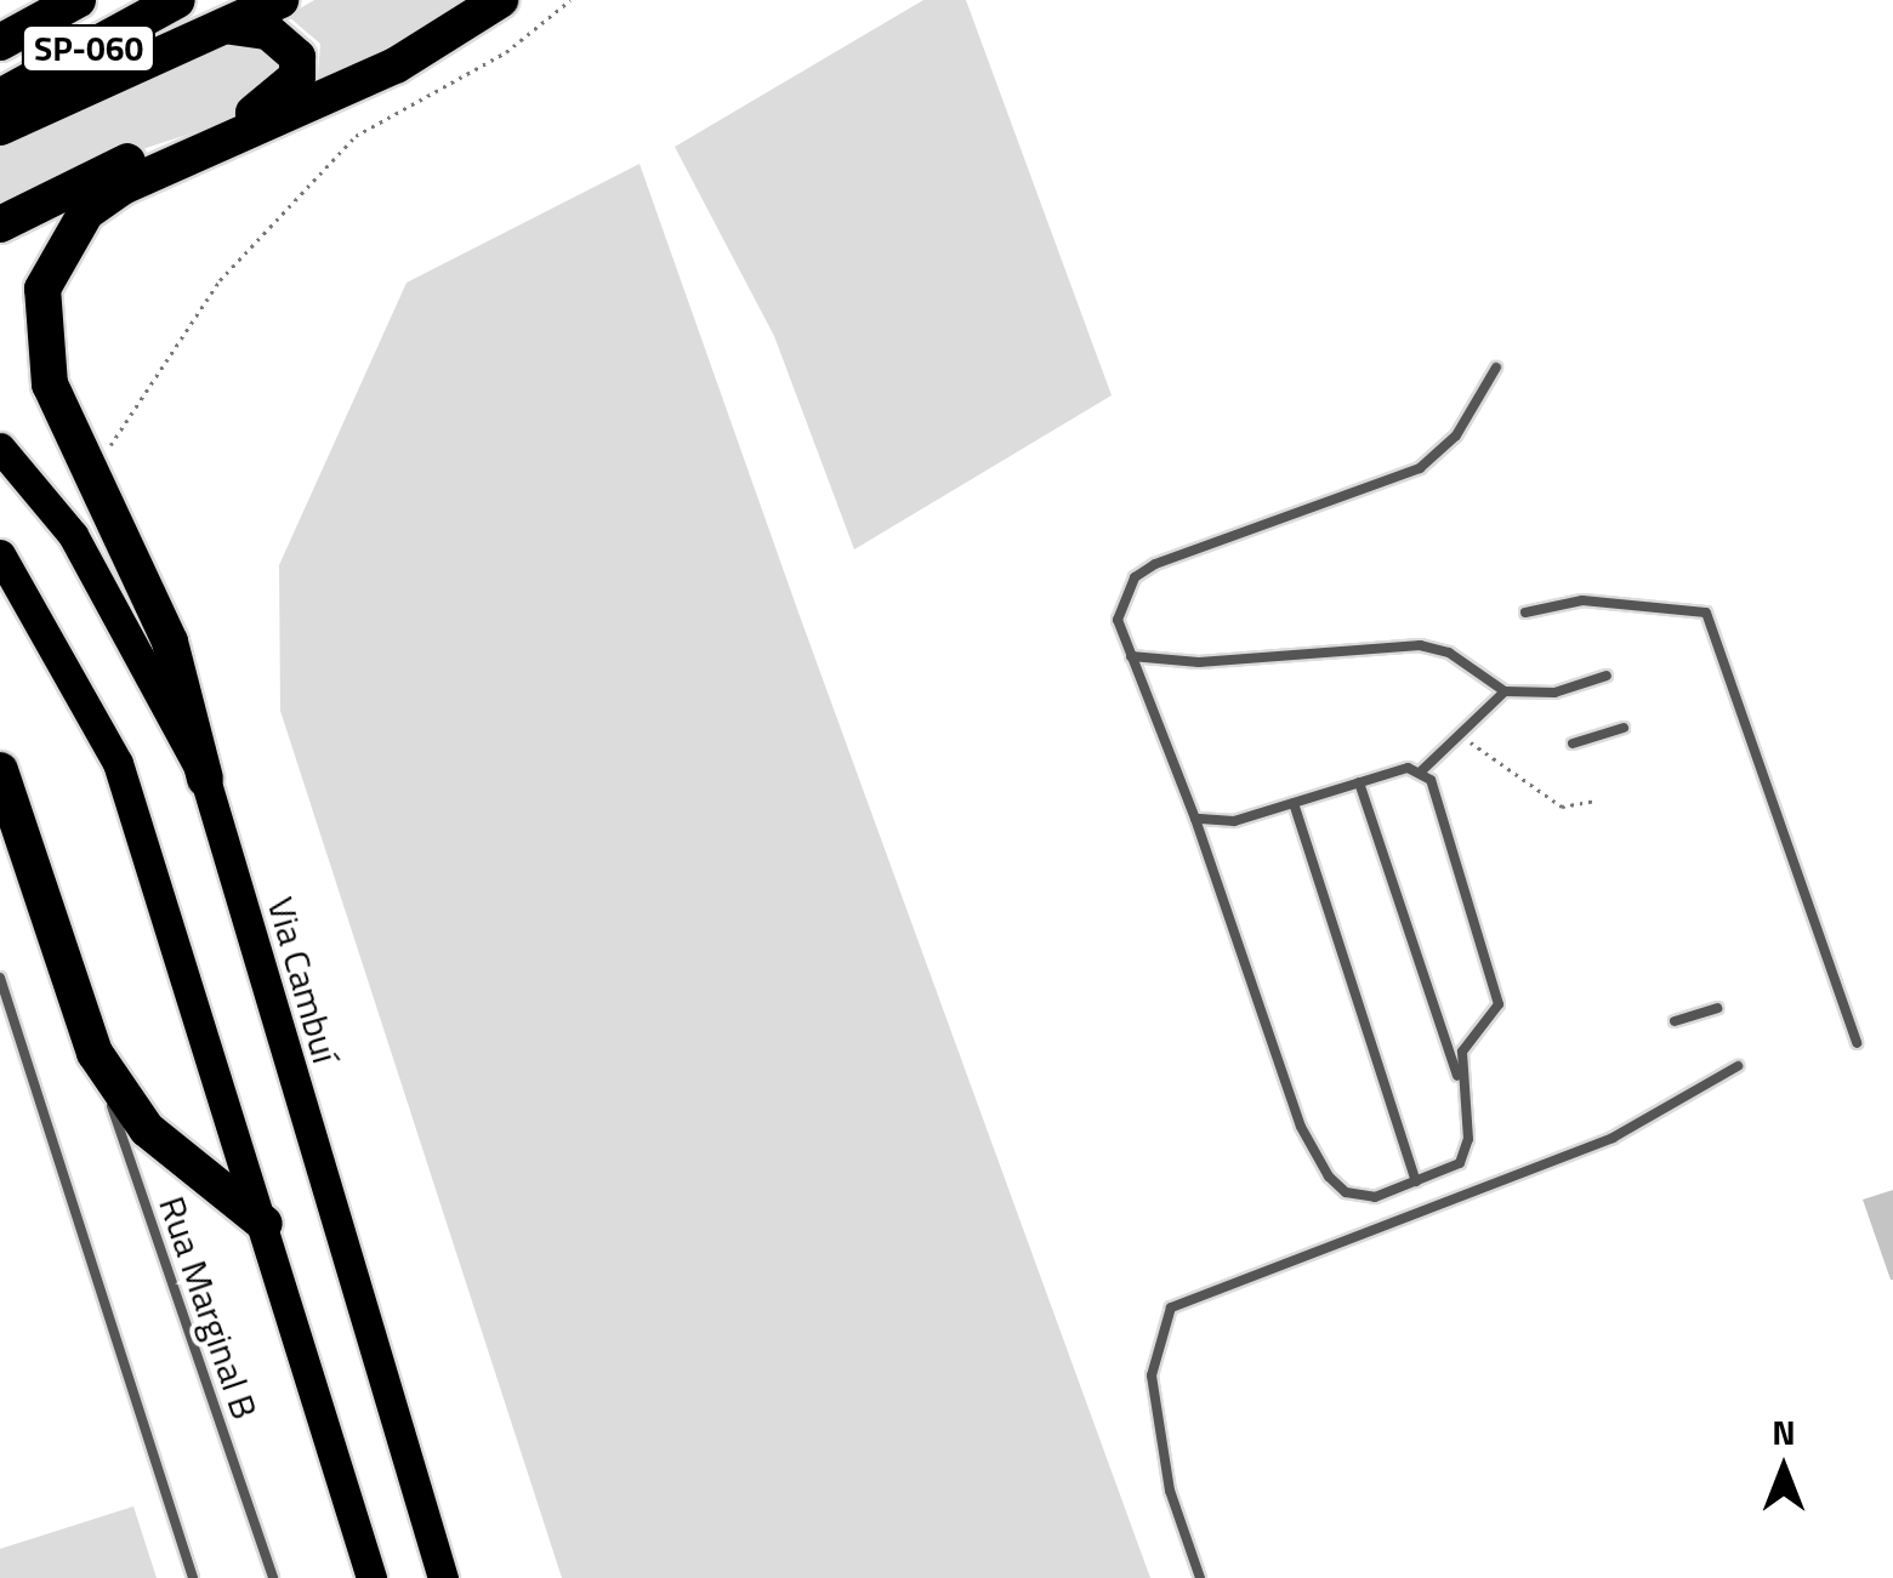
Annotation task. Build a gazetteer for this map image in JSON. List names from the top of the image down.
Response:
{
  "streets": {
    "highway": ["SP-060"],
    "main road": ["Via Cambuí"],
    "lane": ["Rua Marginal B"]
  },
  "north": "top"
}
